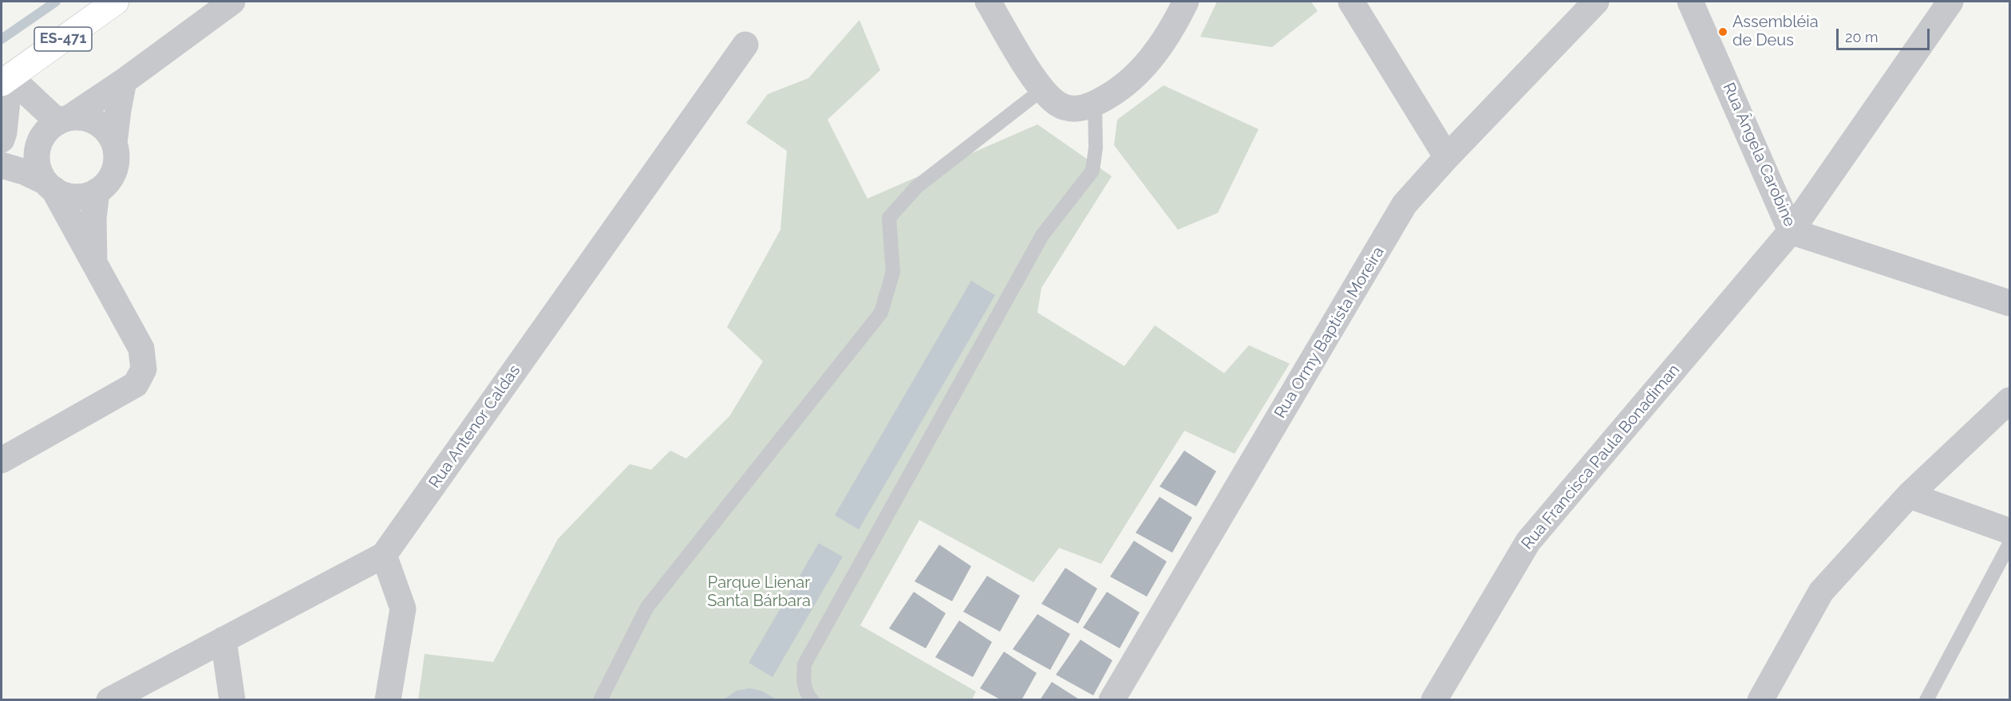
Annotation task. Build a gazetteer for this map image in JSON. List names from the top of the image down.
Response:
{
  "streets": {
    "main road": ["ES-471"],
    "street": [
      "Rua Ângela Carobine",
      "Rua Ormy Baptista Moreira",
      "Rua Antenor Caldas",
      "Rua Francisca Paula Bonadiman"
    ]
  },
  "crossings": [
    ["Rua Ângela Carobine", "Rua Francisca Paula Bonadiman"]
  ],
  "parks": ["Parque Lienar Santa Bárbara"],
  "places": ["Assembléia de Deus"],
  "scale_bar": "20 m"
}
